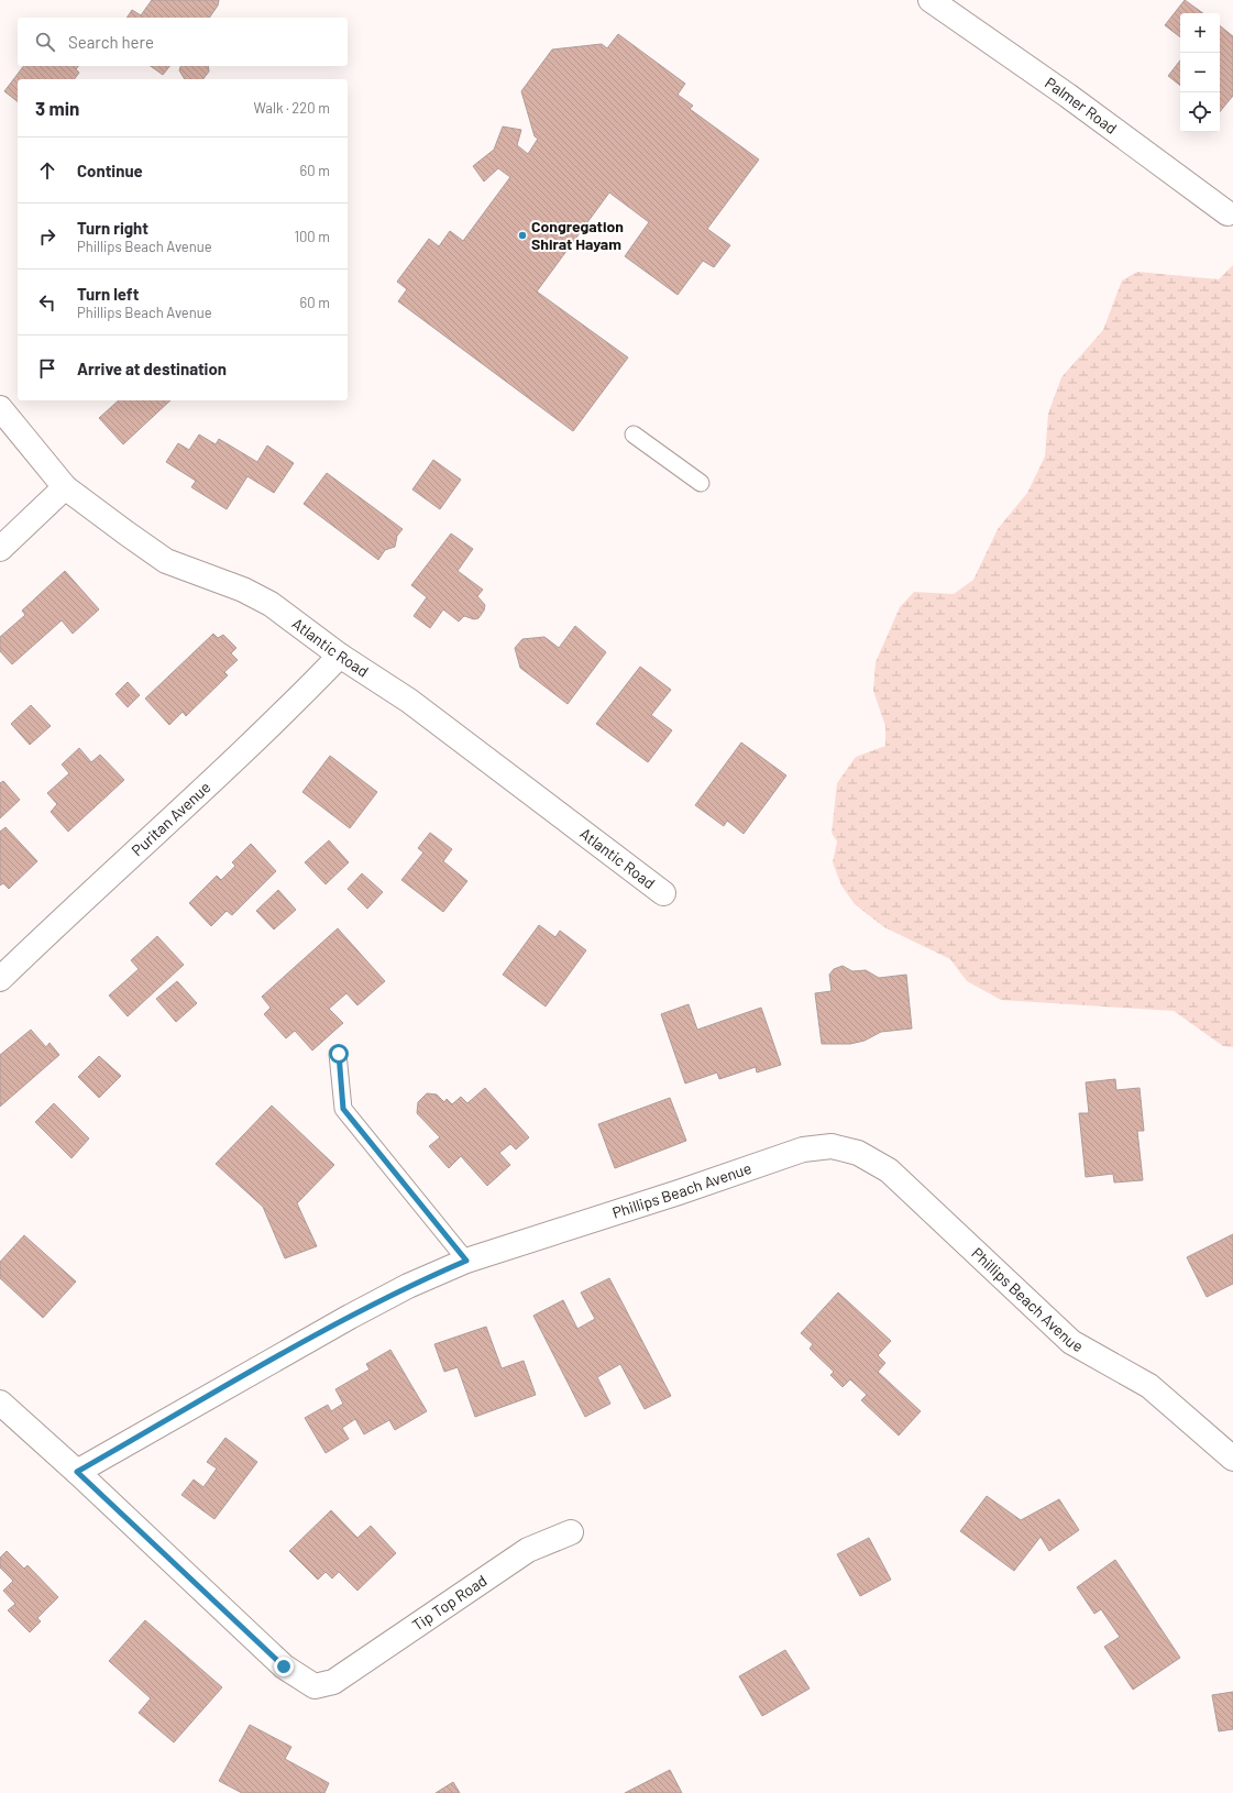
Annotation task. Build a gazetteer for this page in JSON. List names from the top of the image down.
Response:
{
  "streets": {
    "street": [
      "Palmer Road",
      "Atlantic Road",
      "Puritan Avenue",
      "Phillips Beach Avenue",
      "Tip Top Road"
    ]
  },
  "crossings": [
    ["Atlantic Road", "Puritan Avenue"],
    ["Phillips Beach Avenue", "Tip Top Road"]
  ],
  "places": ["Congregation Shirat Hayam"],
  "page": {
    "map_buttons": ["+", "−"],
    "search": "Search here",
    "heading": ["3 min", "Walk · 220 m"],
    "list": [
      ["Continue", "60 m"],
      ["Turn right", "Phillips Beach Avenue", "100 m"],
      ["Turn left", "Phillips Beach Avenue", "60 m"],
      "Arrive at destination"
    ]
  }
}
